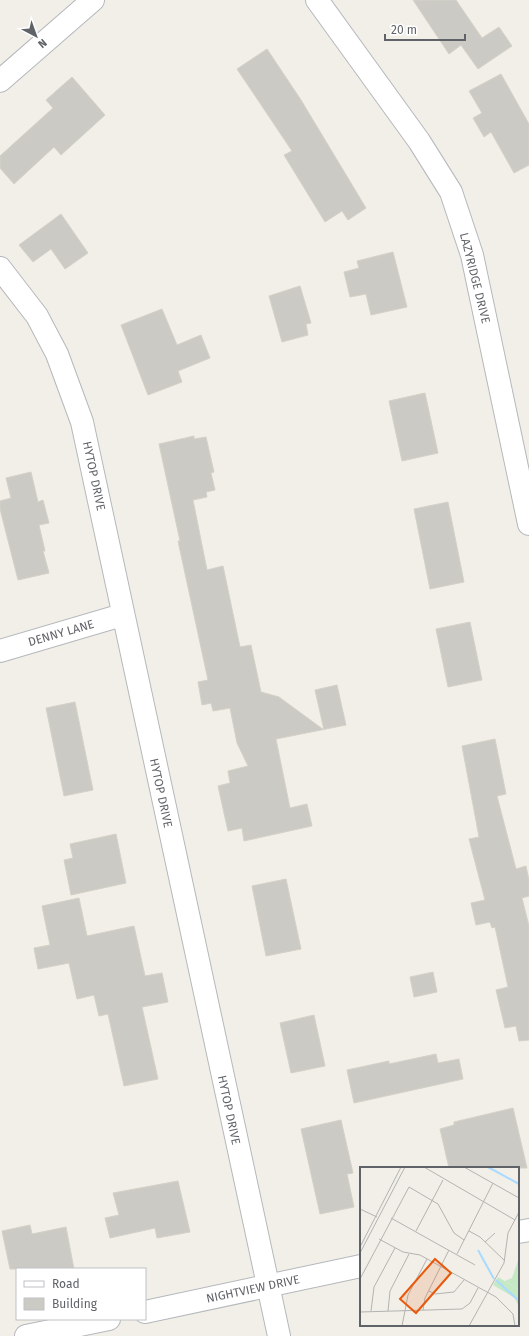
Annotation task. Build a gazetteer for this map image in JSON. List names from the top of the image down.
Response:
{
  "streets": {
    "street": [
      "LAZYRIDGE DRIVE",
      "HYTOP DRIVE",
      "DENNY LANE",
      "NIGHTVIEW DRIVE"
    ]
  },
  "crossings": [
    ["HYTOP DRIVE", "DENNY LANE"],
    ["HYTOP DRIVE", "NIGHTVIEW DRIVE"]
  ],
  "legend": ["Road", "Building"],
  "scale_bar": "20 m",
  "north": "bottom right"
}
